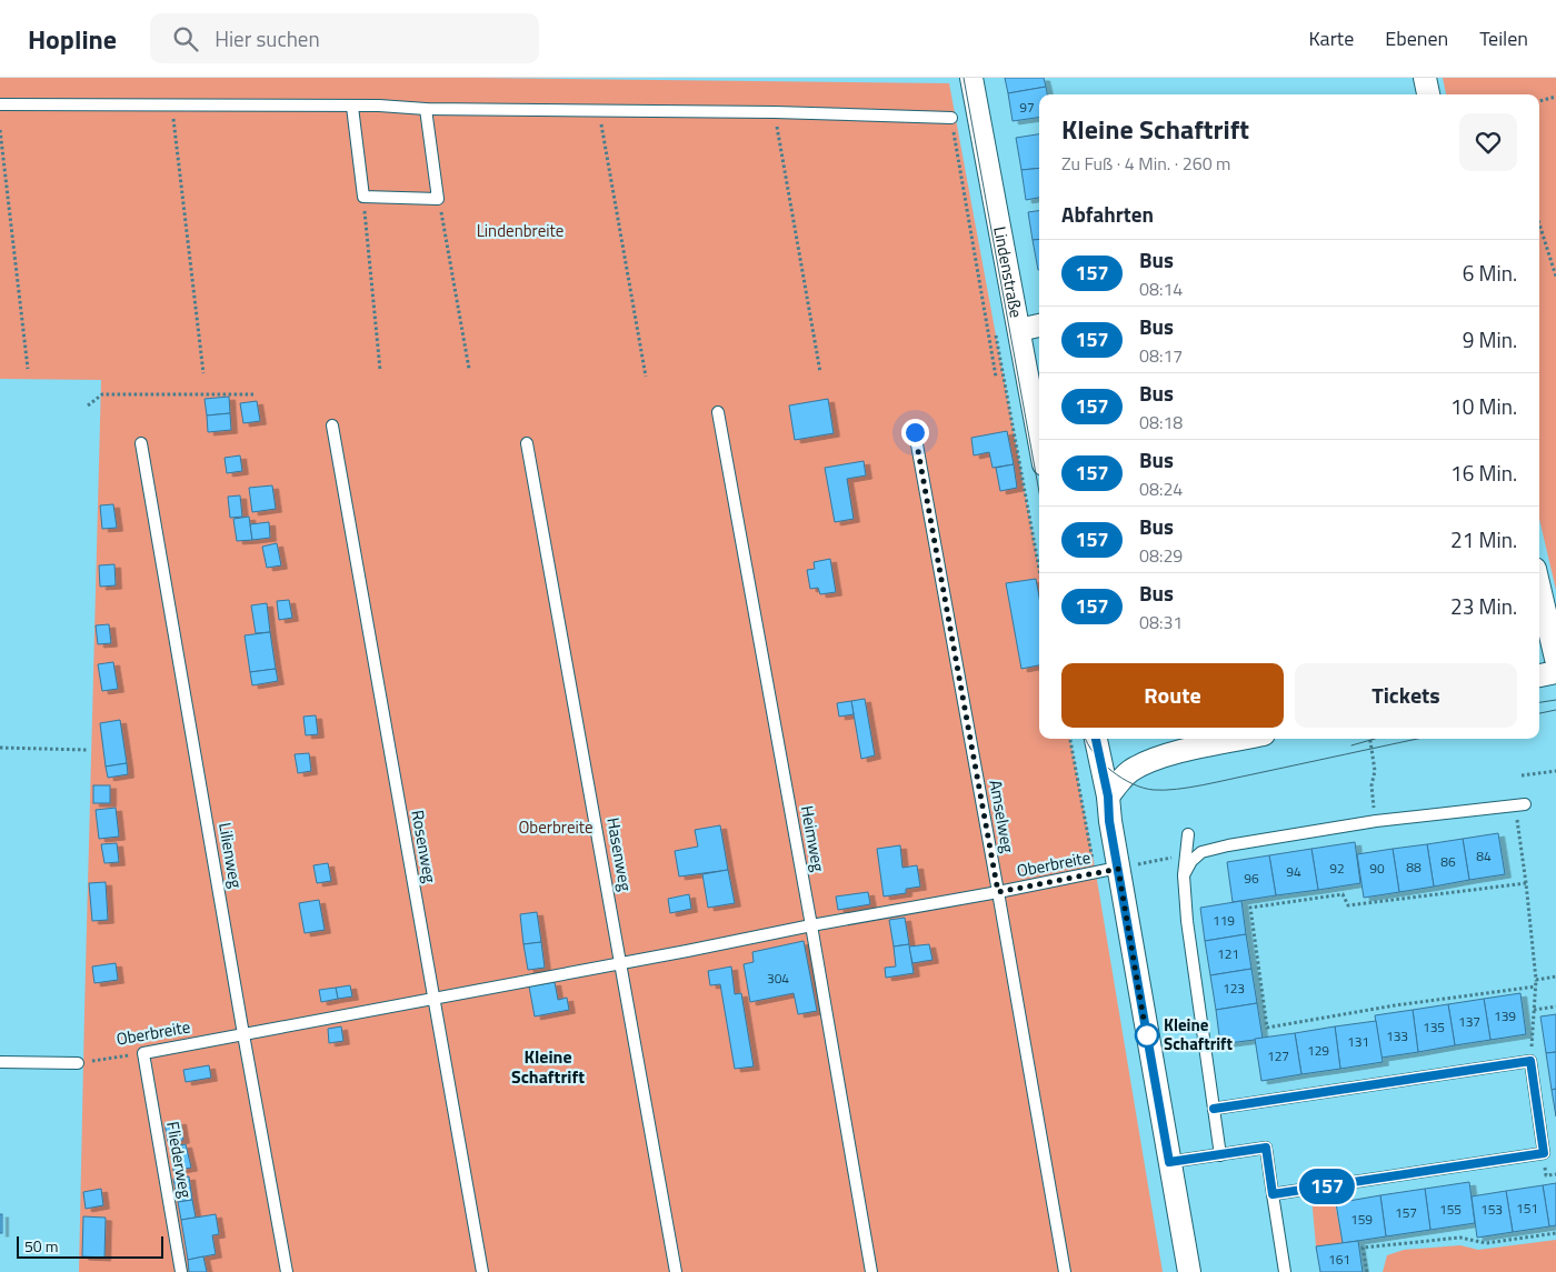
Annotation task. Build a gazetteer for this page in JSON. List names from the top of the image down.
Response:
{
  "streets": {
    "street": ["Lindenstraße"],
    "lane": [
      "Amselweg",
      "Heimweg",
      "Rosenweg",
      "Hasenweg",
      "Lilienweg",
      "Oberbreite",
      "Fliederweg"
    ]
  },
  "crossings": [
    ["Amselweg", "Oberbreite"],
    ["Heimweg", "Oberbreite"],
    ["Rosenweg", "Oberbreite"],
    ["Hasenweg", "Oberbreite"],
    ["Lilienweg", "Oberbreite"],
    ["Oberbreite", "Fliederweg"]
  ],
  "districts": ["Kleine Schaftrift"],
  "parks": ["Lindenbreite", "Oberbreite"],
  "places": ["Kleine Schaftrift"],
  "lines": ["bus line 157"],
  "house_numbers": [
    "97",
    "84",
    "86",
    "88",
    "92",
    "90",
    "94",
    "96",
    "119",
    "121",
    "304",
    "123",
    "139",
    "137",
    "135",
    "133",
    "131",
    "129",
    "127",
    "151",
    "155",
    "153",
    "157",
    "159",
    "161"
  ],
  "scale_bar": "50 m",
  "page": {
    "header": "Hopline",
    "search": "Hier suchen",
    "nav": ["Karte", "Ebenen", "Teilen"],
    "on_map": "157",
    "heading": [
      ["Kleine Schaftrift", "Zu Fuß · 4 Min. · 260 m"],
      "Abfahrten"
    ],
    "list": [
      {
        "mark": "157",
        "name": "Bus",
        "note": "08:14",
        "value": "6 Min."
      },
      {
        "mark": "157",
        "name": "Bus",
        "note": "08:17",
        "value": "9 Min."
      },
      {
        "mark": "157",
        "name": "Bus",
        "note": "08:18",
        "value": "10 Min."
      },
      {
        "mark": "157",
        "name": "Bus",
        "note": "08:24",
        "value": "16 Min."
      },
      {
        "mark": "157",
        "name": "Bus",
        "note": "08:29",
        "value": "21 Min."
      },
      {
        "mark": "157",
        "name": "Bus",
        "note": "08:31",
        "value": "23 Min."
      }
    ],
    "buttons": ["Route", "Tickets"],
    "scale": "50 m"
  }
}
